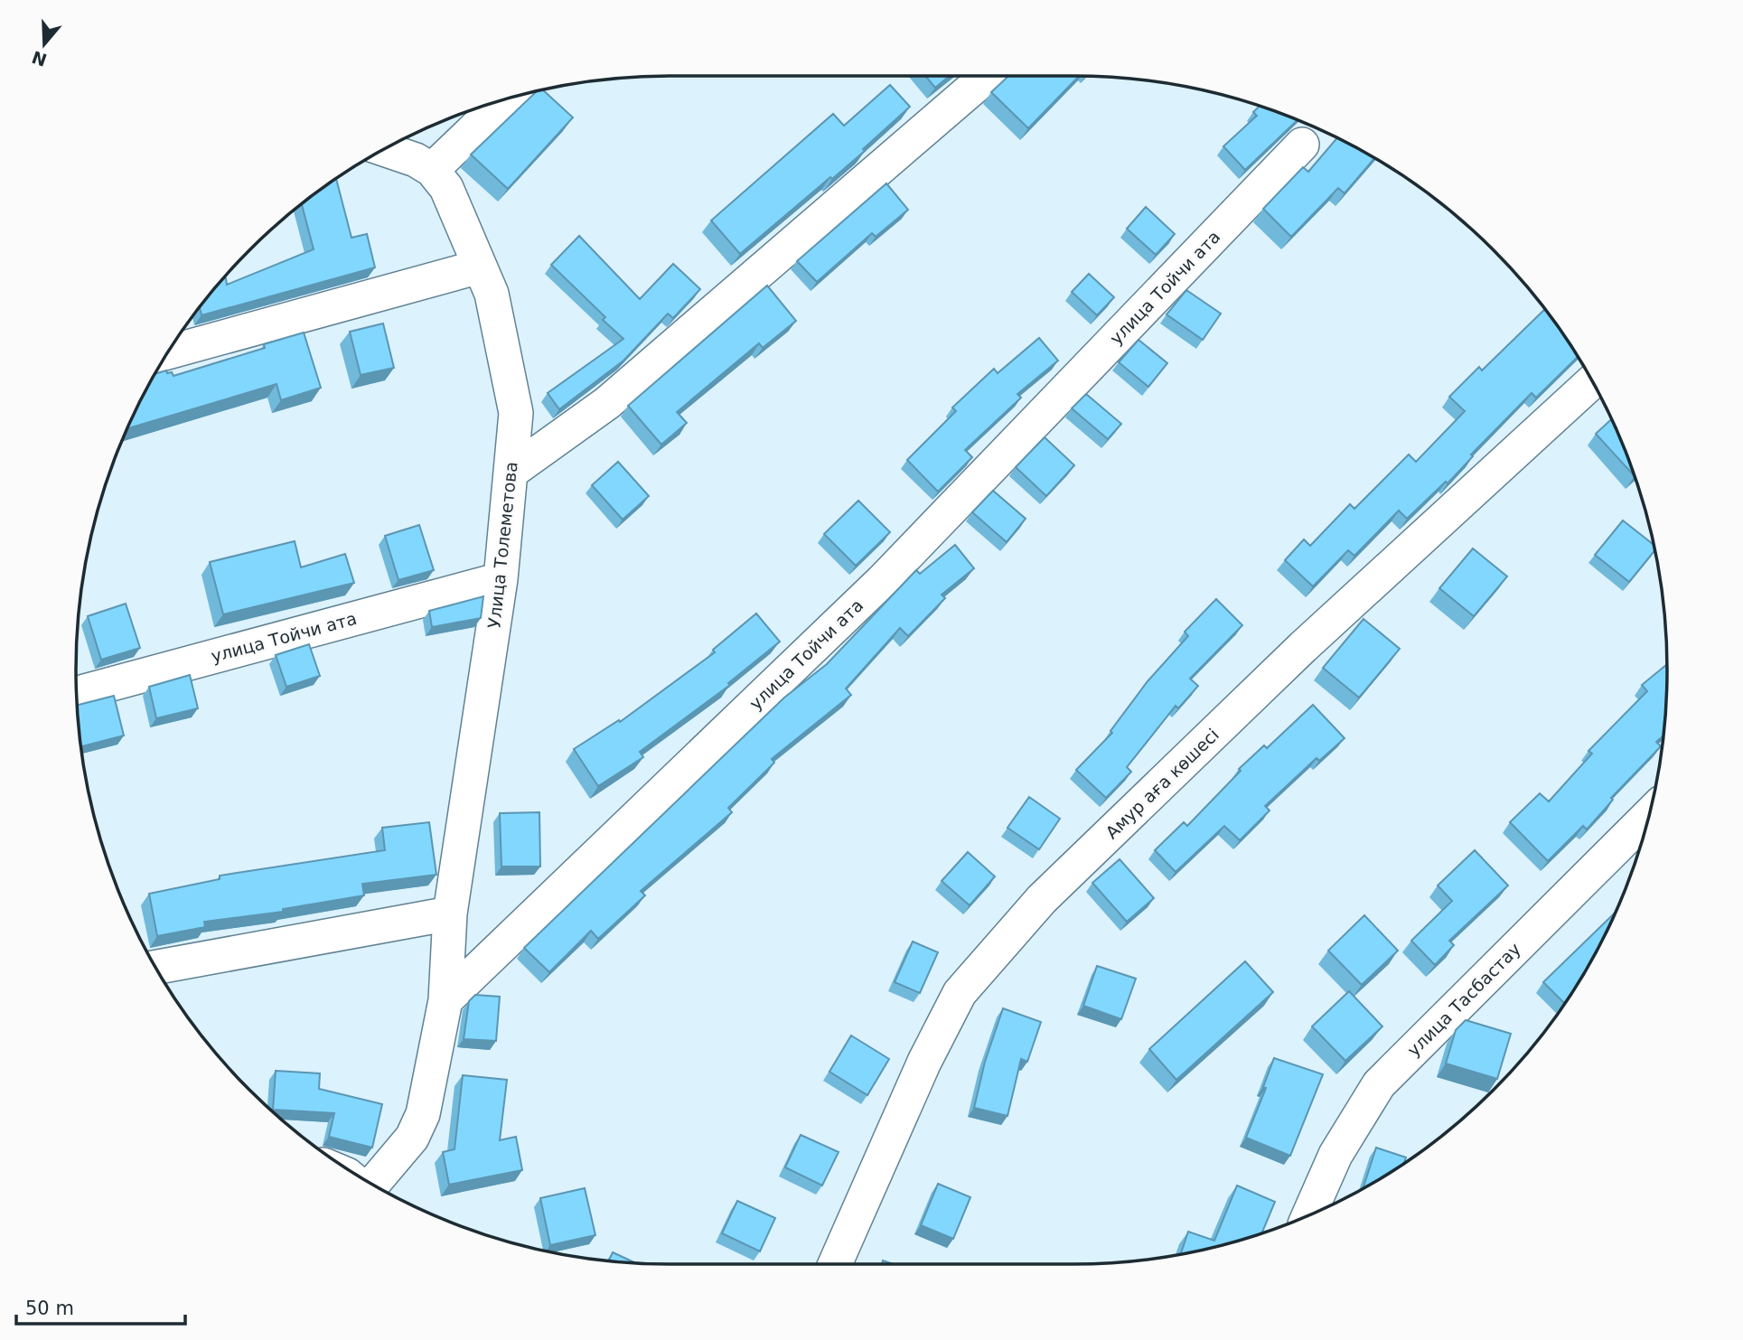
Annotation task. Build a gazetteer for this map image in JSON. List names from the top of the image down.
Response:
{
  "streets": {
    "street": [
      "улица Тойчи ата",
      "Улица Толеметова",
      "Амур аға көшесі",
      "улица Тасбастау"
    ]
  },
  "crossings": [
    ["улица Тойчи ата", "Улица Толеметова"]
  ],
  "scale_bar": "50 m",
  "north": "bottom"
}
